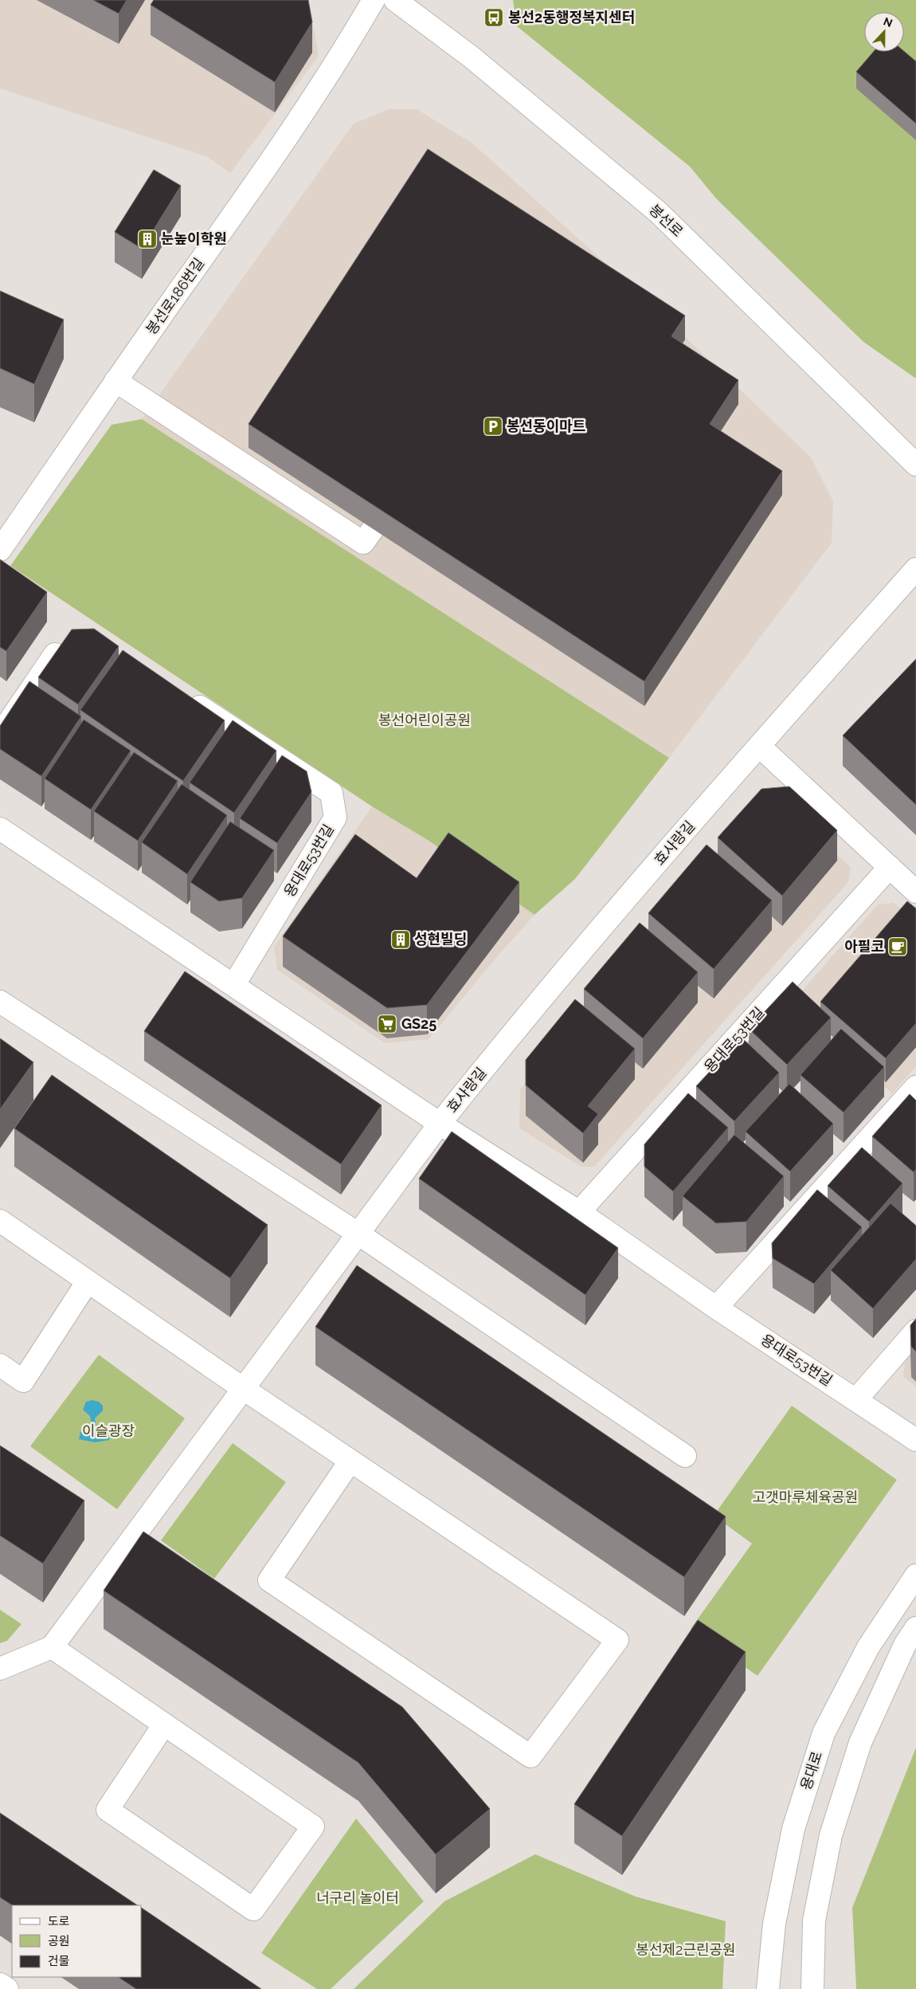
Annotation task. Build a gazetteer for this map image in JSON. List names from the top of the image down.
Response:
{
  "streets": {
    "street": [
      "봉선로",
      "봉선로186번길",
      "효사랑길",
      "용대로53번길",
      "용대로"
    ]
  },
  "crossings": [
    ["효사랑길", "용대로53번길"]
  ],
  "parks": [
    "봉선어린이공원",
    "이슬광장",
    "고갯마루체육공원",
    "너구리 놀이터",
    "봉선제2근린공원"
  ],
  "places": {
    "bus stop": ["봉선2동행정복지센터"],
    "building": ["눈높이학원", "성현빌딩"],
    "parking": ["봉선동이마트"],
    "cafe": ["아필코"],
    "supermarket": ["GS25"]
  },
  "legend": ["도로", "공원", "건물"],
  "north": "top"
}
